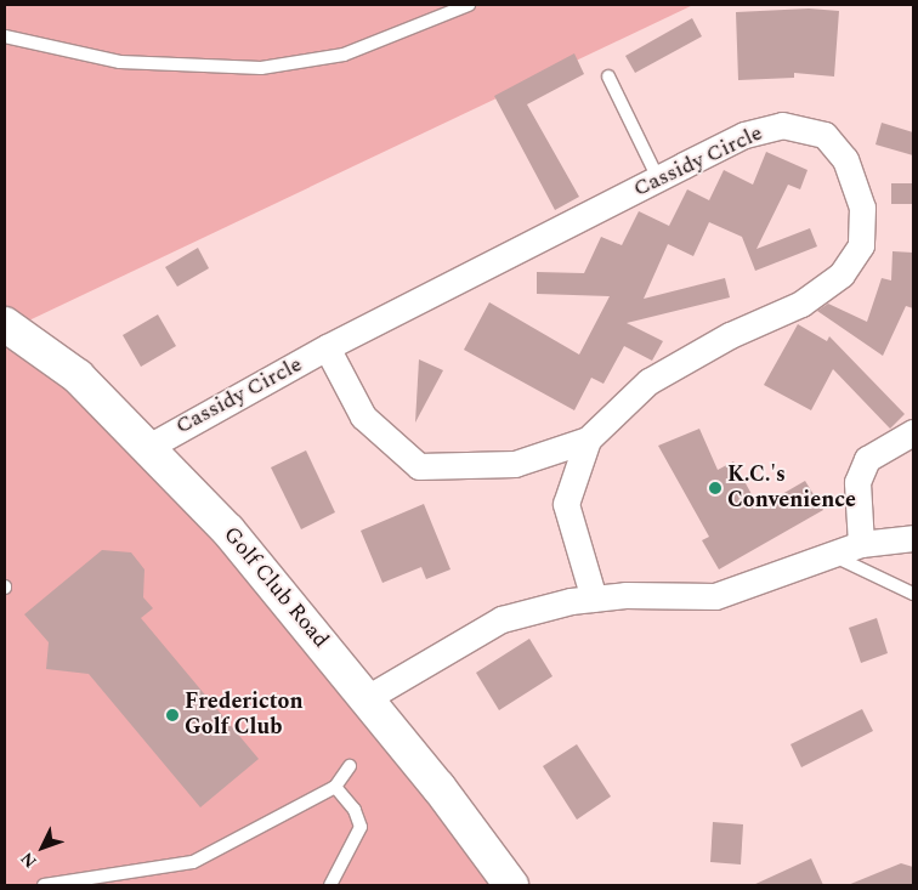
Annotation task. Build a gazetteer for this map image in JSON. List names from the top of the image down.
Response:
{
  "streets": {
    "street": ["Cassidy Circle", "Golf Club Road"]
  },
  "crossings": [
    ["Cassidy Circle", "Golf Club Road"]
  ],
  "places": ["K.C.'s Convenience", "Fredericton Golf Club"],
  "north": "bottom left"
}
